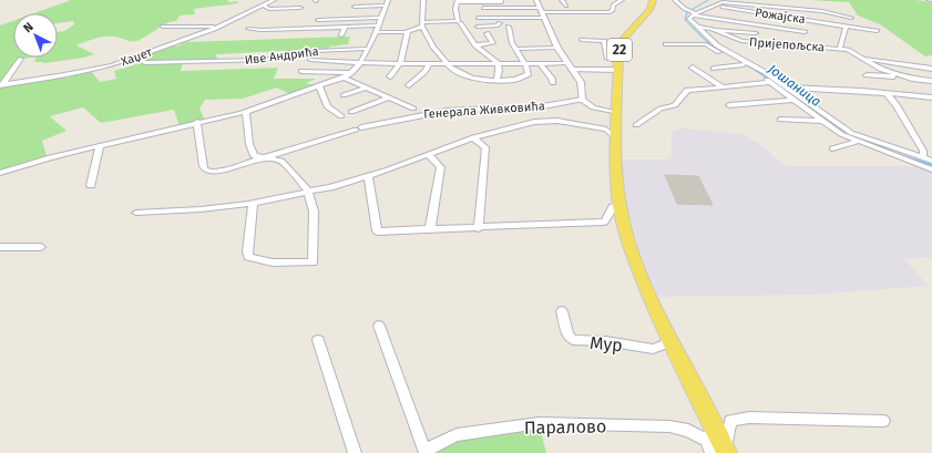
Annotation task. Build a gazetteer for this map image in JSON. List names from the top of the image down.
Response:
{
  "streets": {
    "main road": ["22"],
    "street": [
      "Рожајска",
      "Пријепољска",
      "Иве Андрића",
      "Хаџет",
      "Генерала Живковића",
      "Мур",
      "Паралово"
    ]
  },
  "crossings": [
    ["22", "Генерала Живковића"],
    ["22", "Мур"],
    ["22", "Паралово"],
    ["Иве Андрића", "Хаџет"],
    ["Иве Андрића", "Генерала Живковића"]
  ],
  "water": ["Јошаница"],
  "north": "top left"
}
